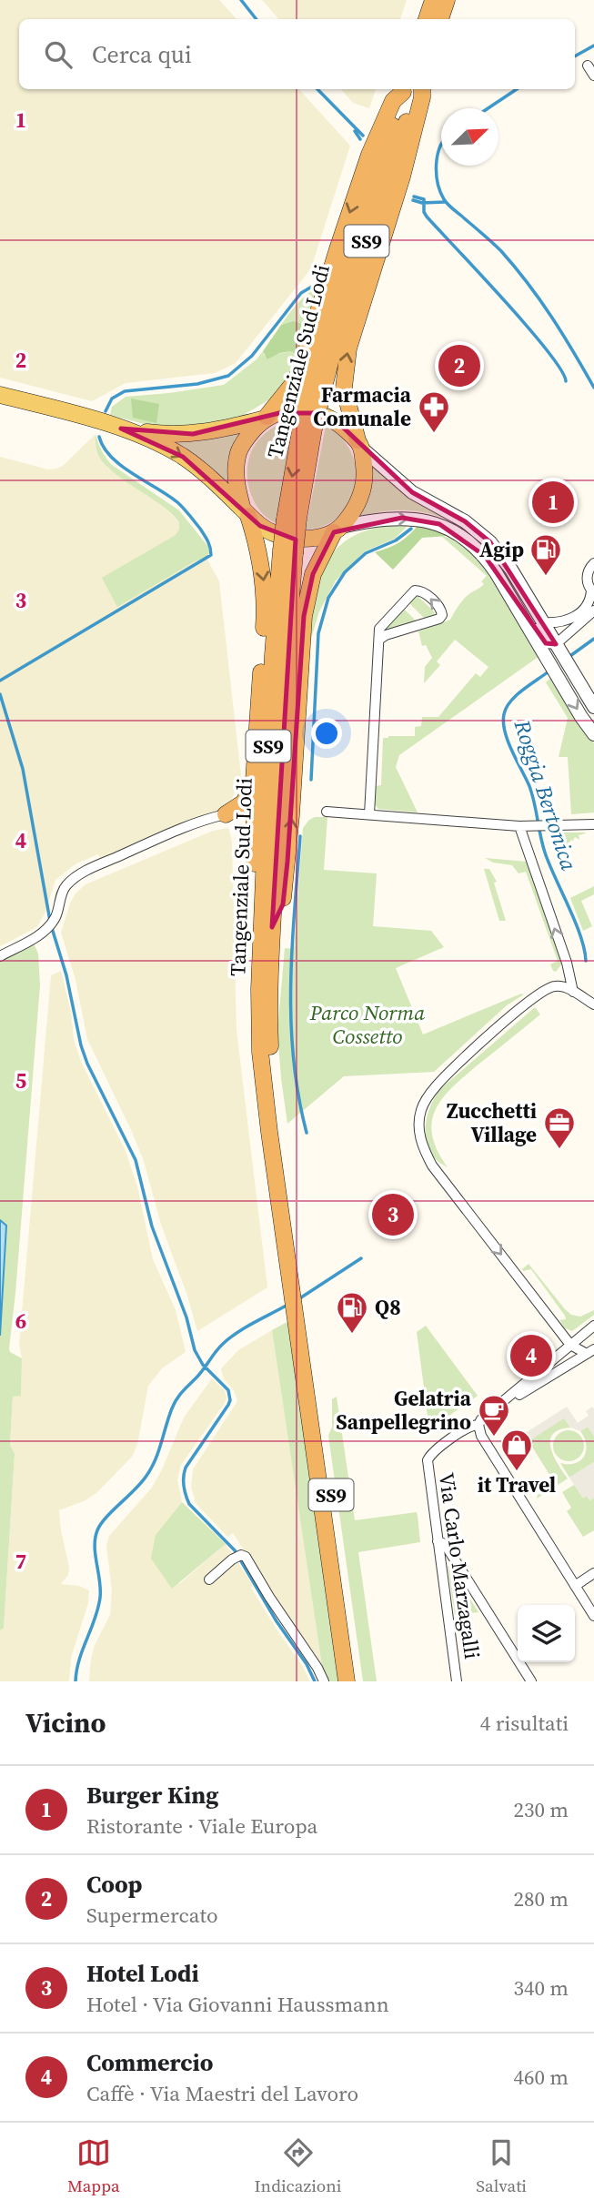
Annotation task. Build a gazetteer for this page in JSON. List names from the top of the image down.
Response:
{
  "streets": {
    "highway": ["SS9", "Tangenziale Sud Lodi"],
    "street": ["Via Carlo Marzagalli"]
  },
  "water": ["Roggia Bertonica"],
  "parks": ["Parco Norma Cossetto"],
  "places": {
    "pharmacy": ["Farmacia Comunale"],
    "fuel station": ["Agip", "Q8"],
    "office": ["Zucchetti Village"],
    "cafe": ["Gelatria Sanpellegrino"],
    "shop": ["it Travel"]
  },
  "north": "top right",
  "page": {
    "search": "Cerca qui",
    "pins": [
      "2",
      "1",
      "3",
      "4"
    ],
    "heading": ["Vicino", "4 risultati"],
    "list": [
      {
        "mark": "1",
        "name": "Burger King",
        "note": "Ristorante · Viale Europa",
        "value": "230 m"
      },
      {
        "mark": "2",
        "name": "Coop",
        "note": "Supermercato",
        "value": "280 m"
      },
      {
        "mark": "3",
        "name": "Hotel Lodi",
        "note": "Hotel · Via Giovanni Haussmann",
        "value": "340 m"
      },
      {
        "mark": "4",
        "name": "Commercio",
        "note": "Caffè · Via Maestri del Lavoro",
        "value": "460 m"
      }
    ],
    "nav": ["Mappa", "Indicazioni", "Salvati"]
  },
  "grid": {
    "rows": [
      "1",
      "2",
      "3",
      "4",
      "5",
      "6",
      "7"
    ]
  }
}
